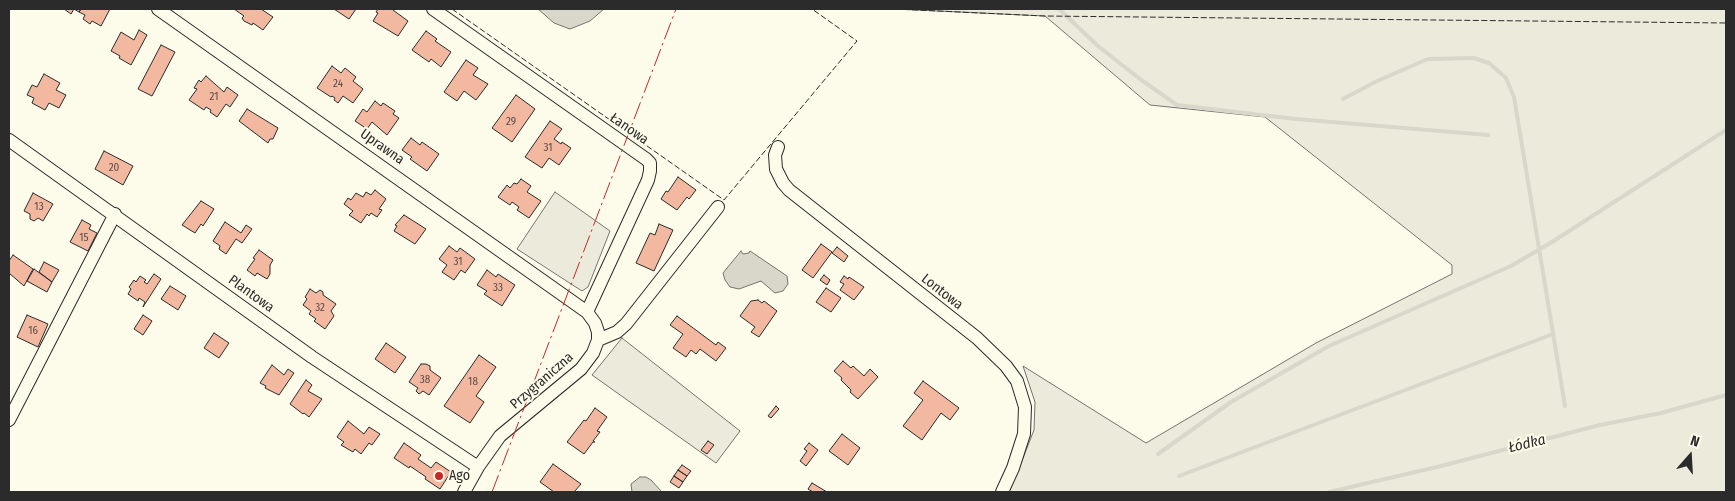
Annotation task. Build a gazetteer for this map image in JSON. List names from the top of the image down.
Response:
{
  "streets": {
    "street": [
      "Łanowa",
      "Uprawna",
      "Lontowa",
      "Plantowa",
      "Przygraniczna"
    ]
  },
  "crossings": [
    ["Łanowa", "Uprawna"],
    ["Plantowa", "Przygraniczna"]
  ],
  "water": ["Łódka"],
  "places": ["Ago"],
  "house_numbers": [
    "24",
    "21",
    "29",
    "31",
    "20",
    "13",
    "15",
    "31",
    "33",
    "32",
    "16",
    "38",
    "18"
  ],
  "north": "top"
}
